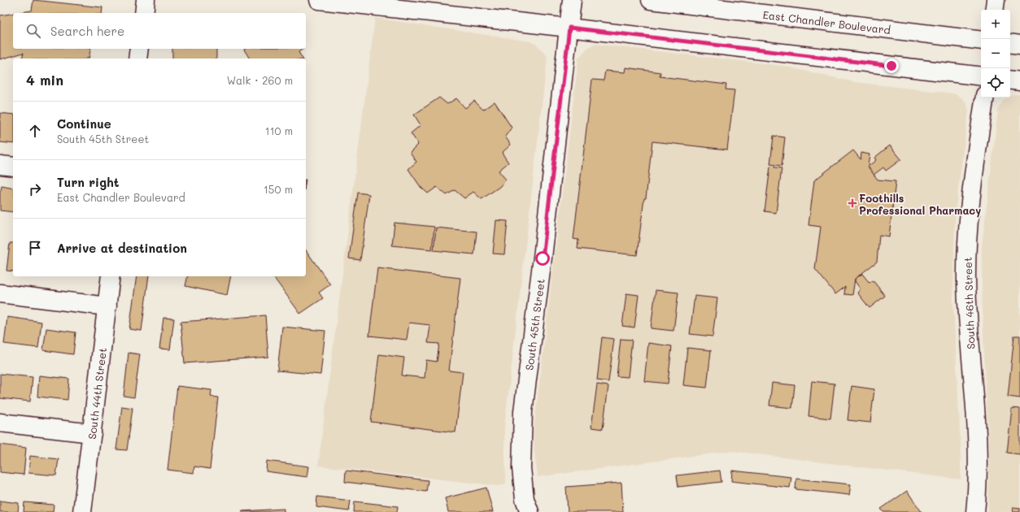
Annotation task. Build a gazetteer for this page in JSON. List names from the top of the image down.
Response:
{
  "streets": {
    "street": [
      "East Chandler Boulevard",
      "South 46th Street",
      "South 45th Street",
      "South 44th Street"
    ]
  },
  "places": {
    "health": ["Foothills Professional Pharmacy"]
  },
  "page": {
    "map_buttons": ["+", "−"],
    "search": "Search here",
    "heading": ["4 min", "Walk · 260 m"],
    "list": [
      ["Continue", "South 45th Street", "110 m"],
      ["Turn right", "East Chandler Boulevard", "150 m"],
      "Arrive at destination"
    ]
  }
}
